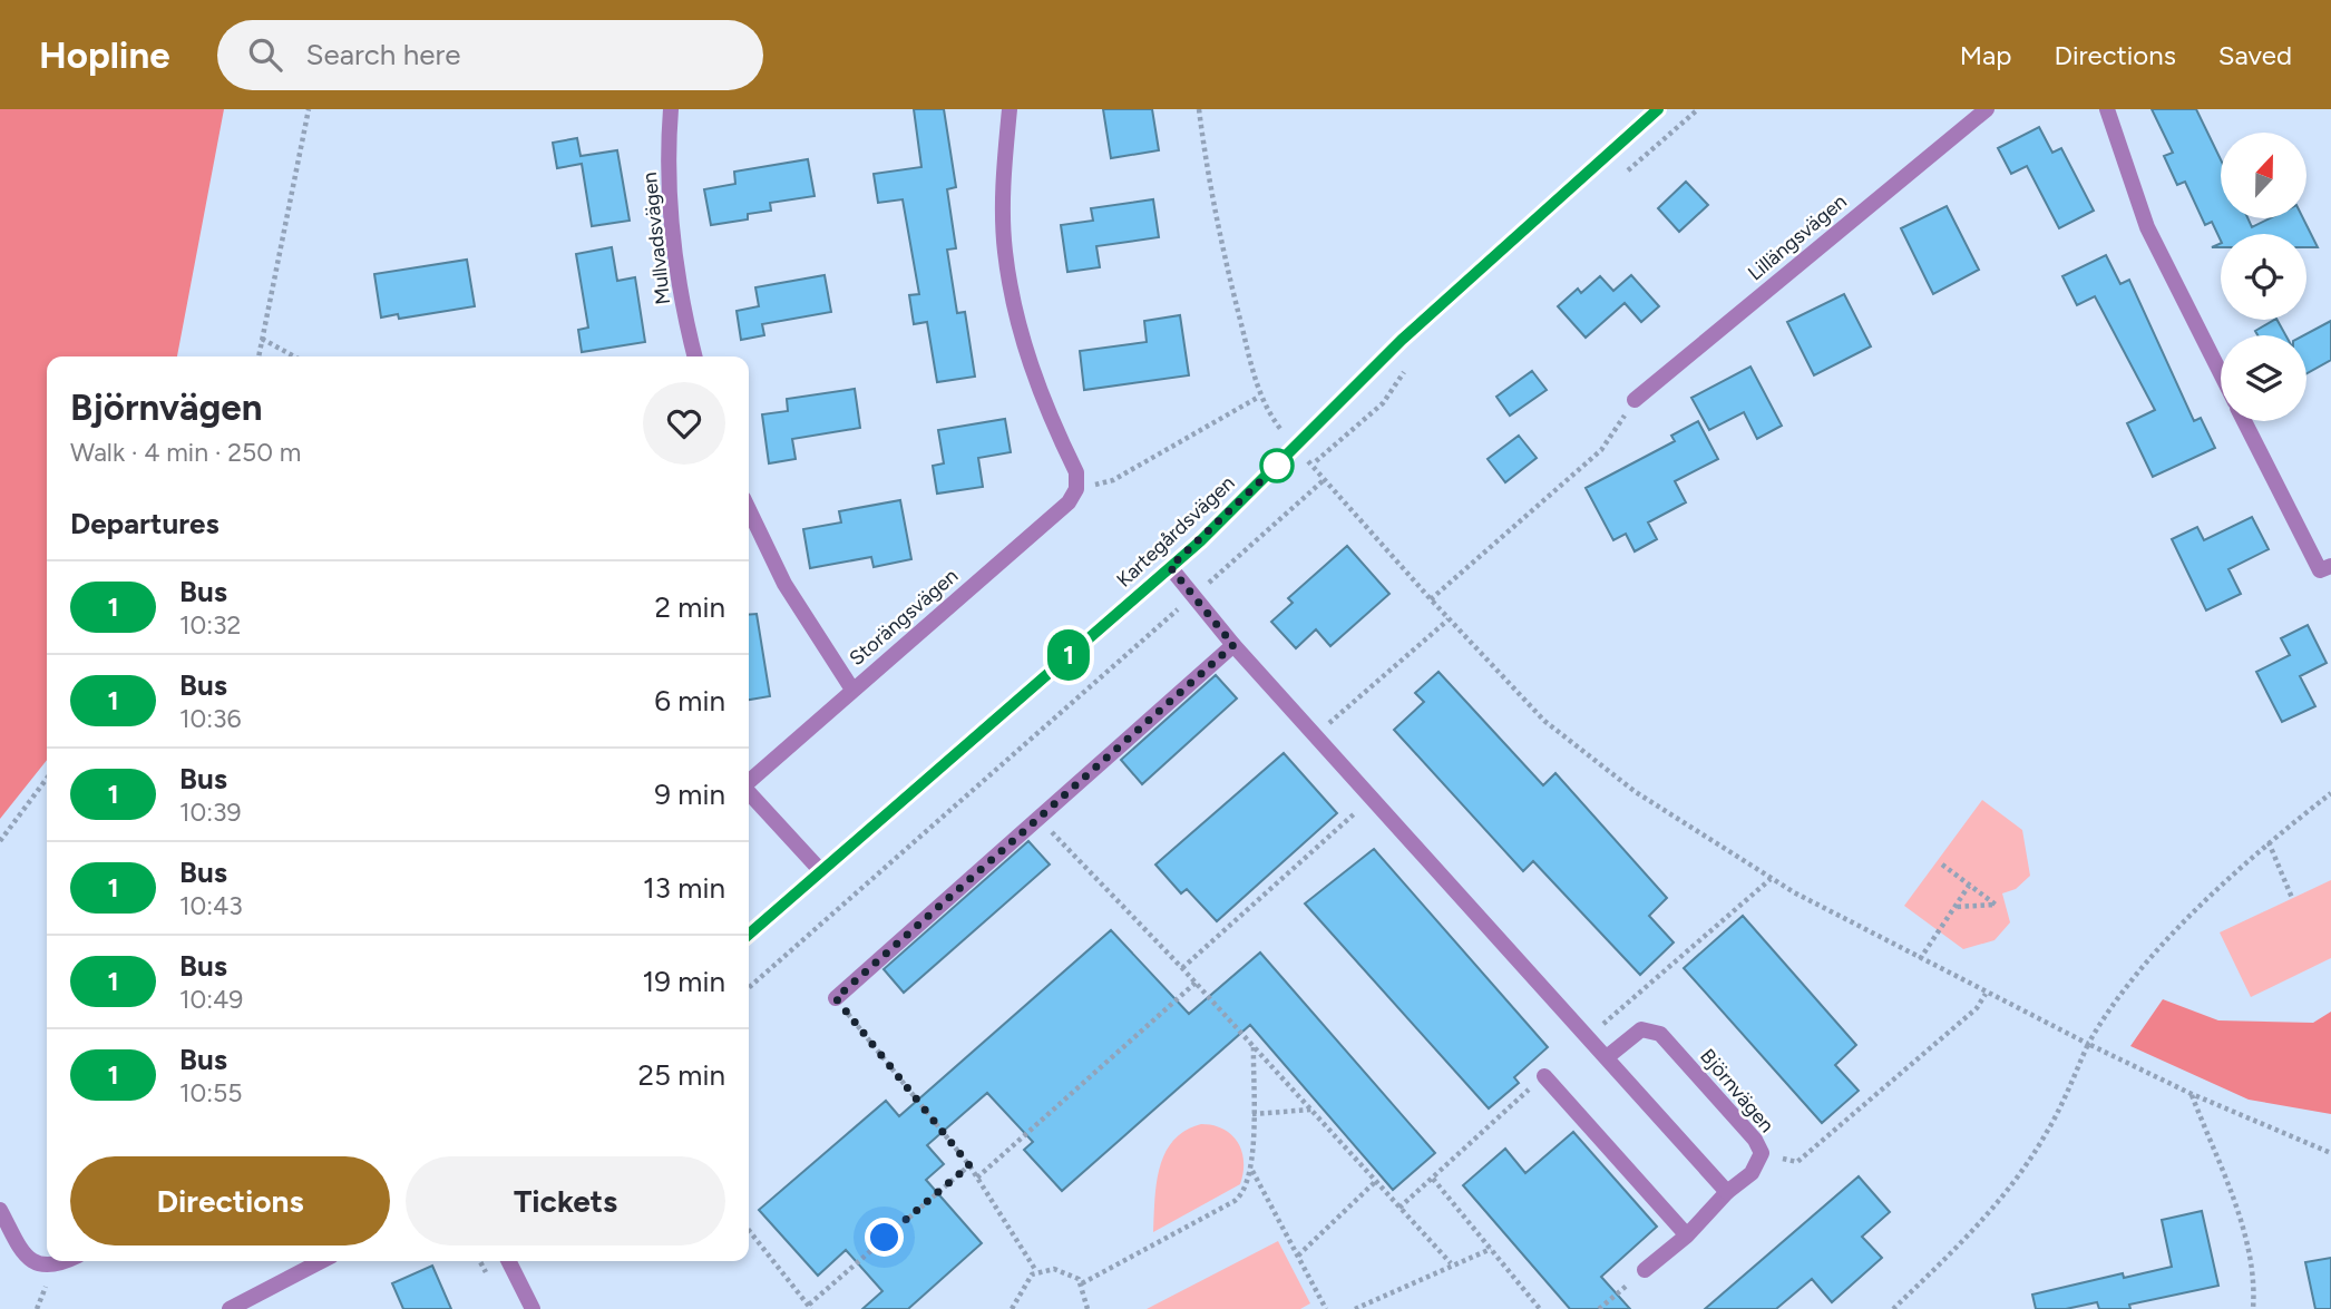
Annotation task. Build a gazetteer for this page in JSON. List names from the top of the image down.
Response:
{
  "streets": {
    "street": [
      "Lillängsvägen",
      "Mullvadsvägen",
      "Kartegårdsvägen",
      "Storängsvägen",
      "Björnvägen"
    ]
  },
  "crossings": [
    ["Kartegårdsvägen", "Storängsvägen"]
  ],
  "lines": ["bus line 1"],
  "north": "top",
  "page": {
    "header": "Hopline",
    "search": "Search here",
    "nav": ["Map", "Directions", "Saved"],
    "on_map": "1",
    "heading": [
      ["Björnvägen", "Walk · 4 min · 250 m"],
      "Departures"
    ],
    "list": [
      {
        "mark": "1",
        "name": "Bus",
        "note": "10:32",
        "value": "2 min"
      },
      {
        "mark": "1",
        "name": "Bus",
        "note": "10:36",
        "value": "6 min"
      },
      {
        "mark": "1",
        "name": "Bus",
        "note": "10:39",
        "value": "9 min"
      },
      {
        "mark": "1",
        "name": "Bus",
        "note": "10:43",
        "value": "13 min"
      },
      {
        "mark": "1",
        "name": "Bus",
        "note": "10:49",
        "value": "19 min"
      },
      {
        "mark": "1",
        "name": "Bus",
        "note": "10:55",
        "value": "25 min"
      }
    ],
    "buttons": ["Directions", "Tickets"]
  }
}
